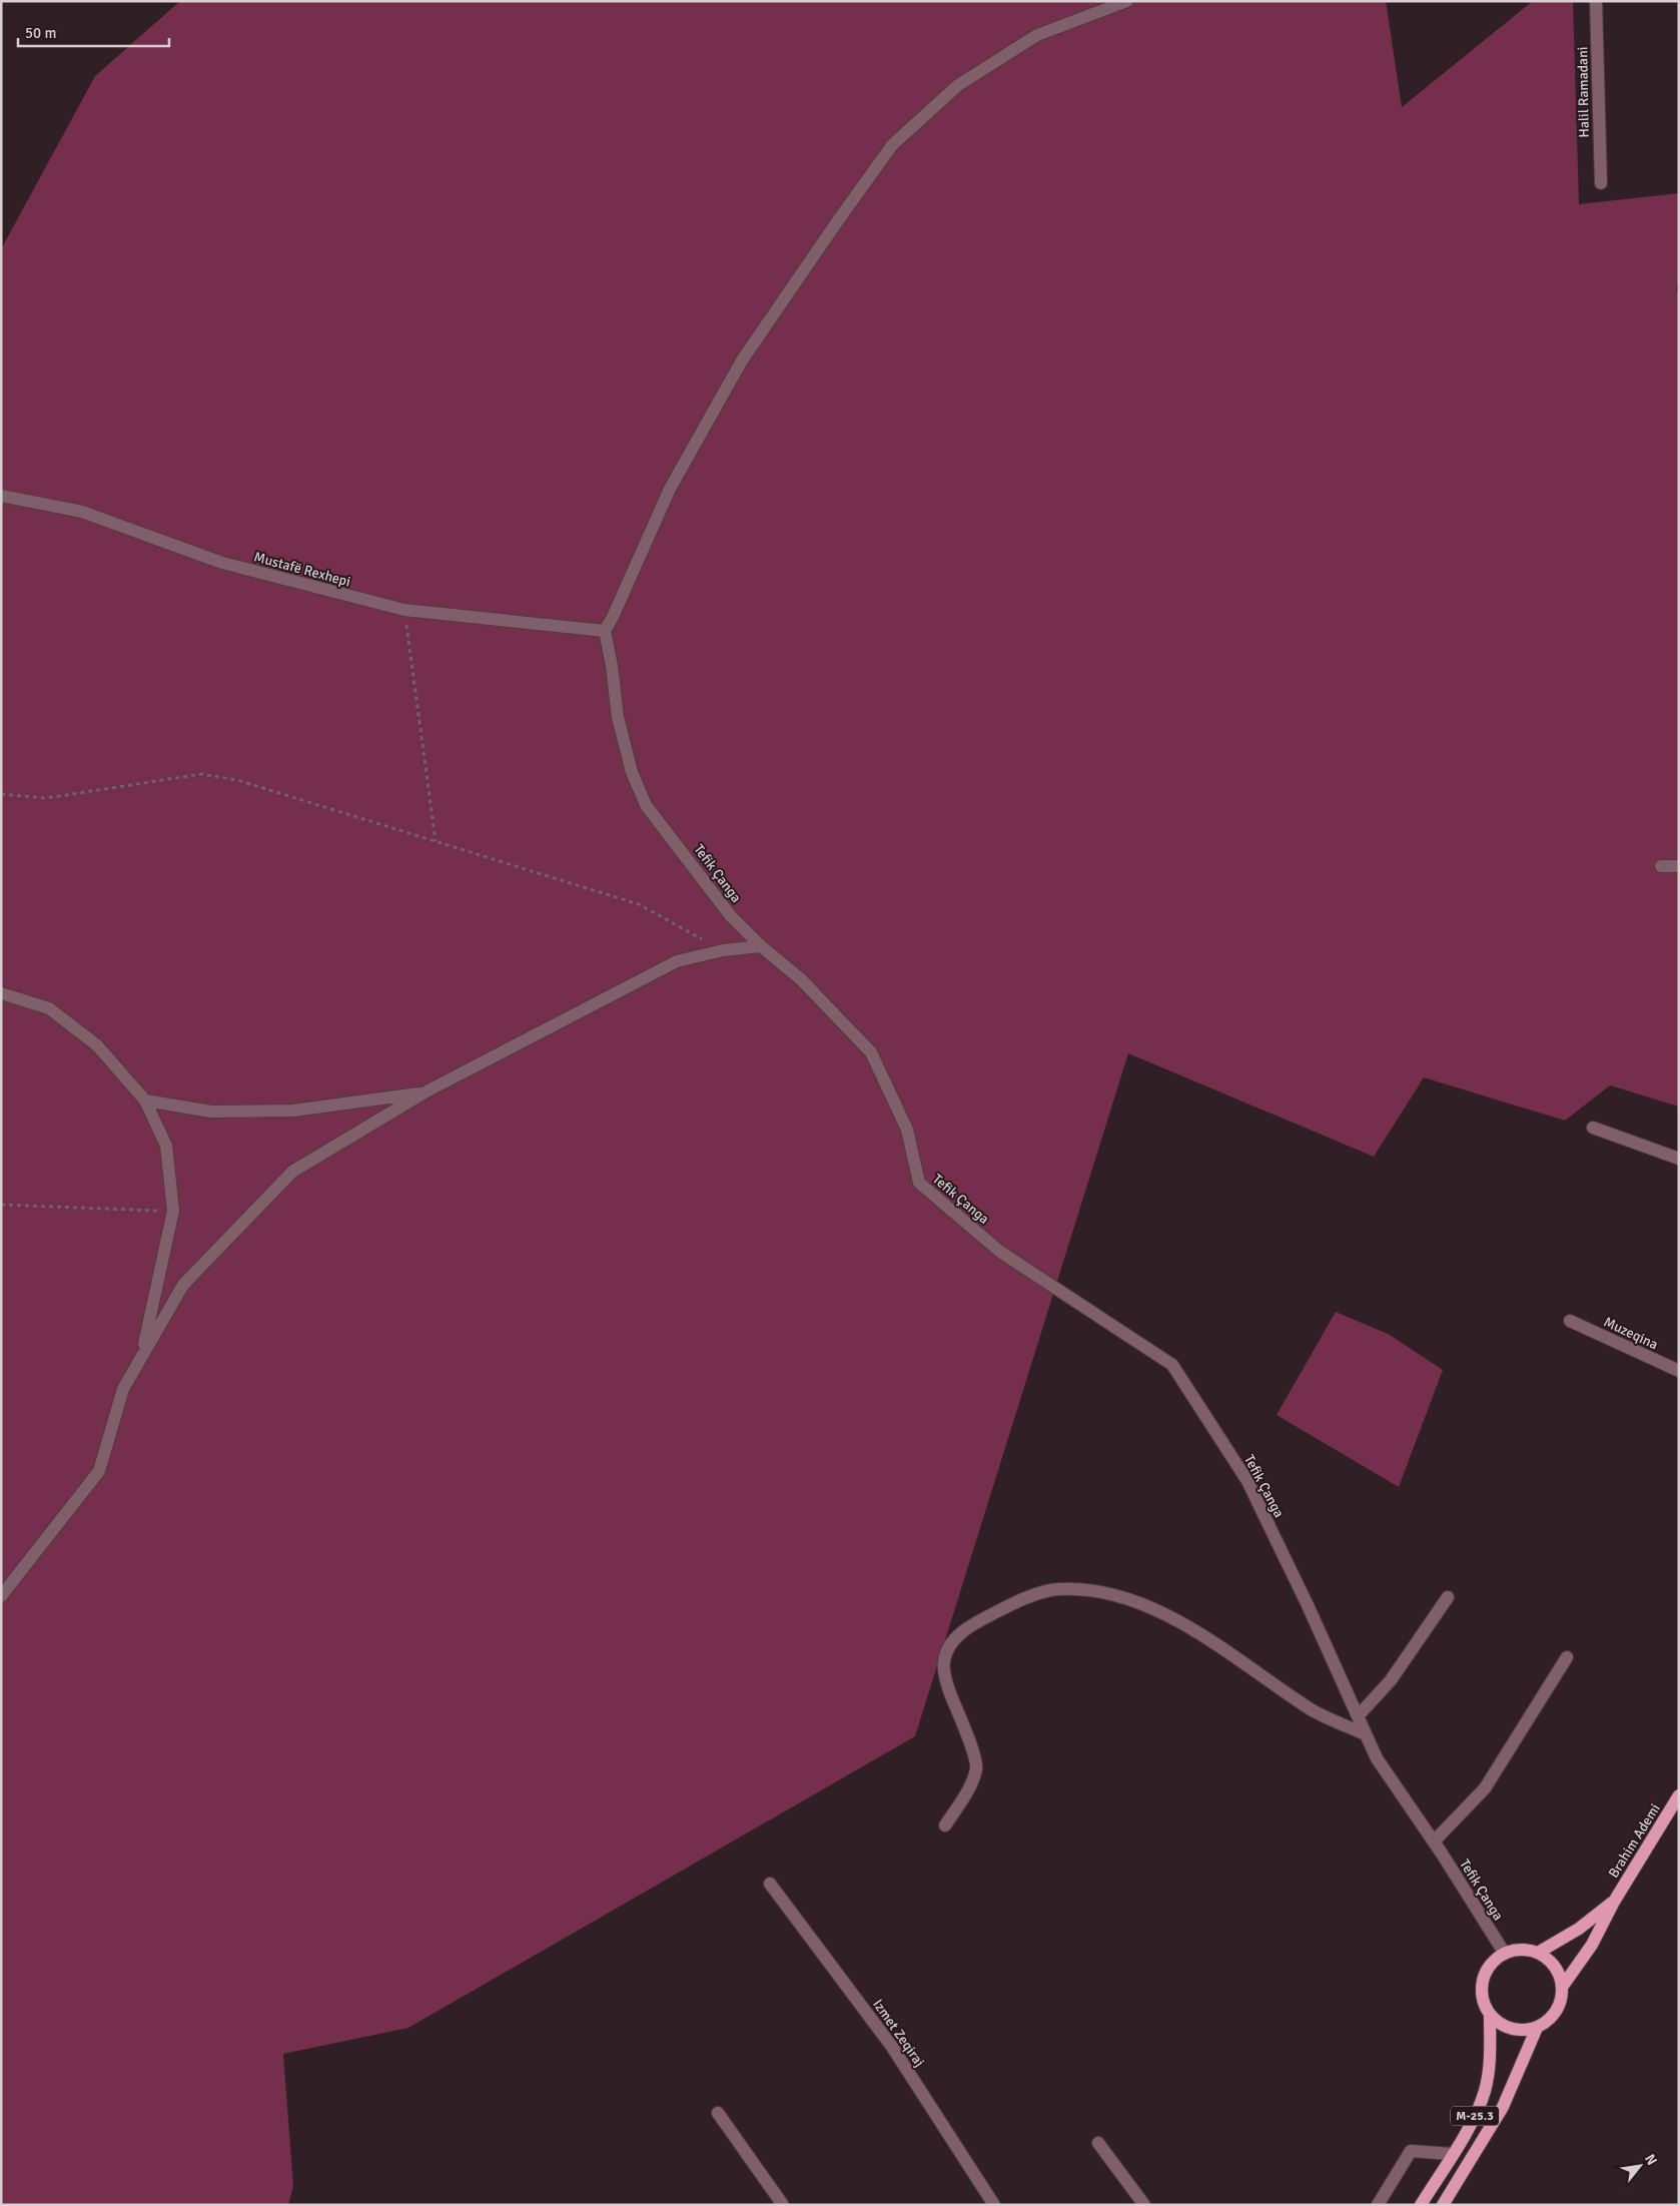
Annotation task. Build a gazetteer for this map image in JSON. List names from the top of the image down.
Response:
{
  "streets": {
    "main road": ["Brahim Ademi", "M-25.3"],
    "street": [
      "Halil Ramadani",
      "Mustafë Rexhepi",
      "Tefik Çanga",
      "Muzeqina",
      "Izmet Zeqiraj"
    ]
  },
  "crossings": [
    ["Mustafë Rexhepi", "Tefik Çanga"],
    ["Tefik Çanga", "Brahim Ademi"],
    ["Tefik Çanga", "M-25.3"],
    ["Brahim Ademi", "M-25.3"]
  ],
  "scale_bar": "50 m",
  "north": "top right"
}
